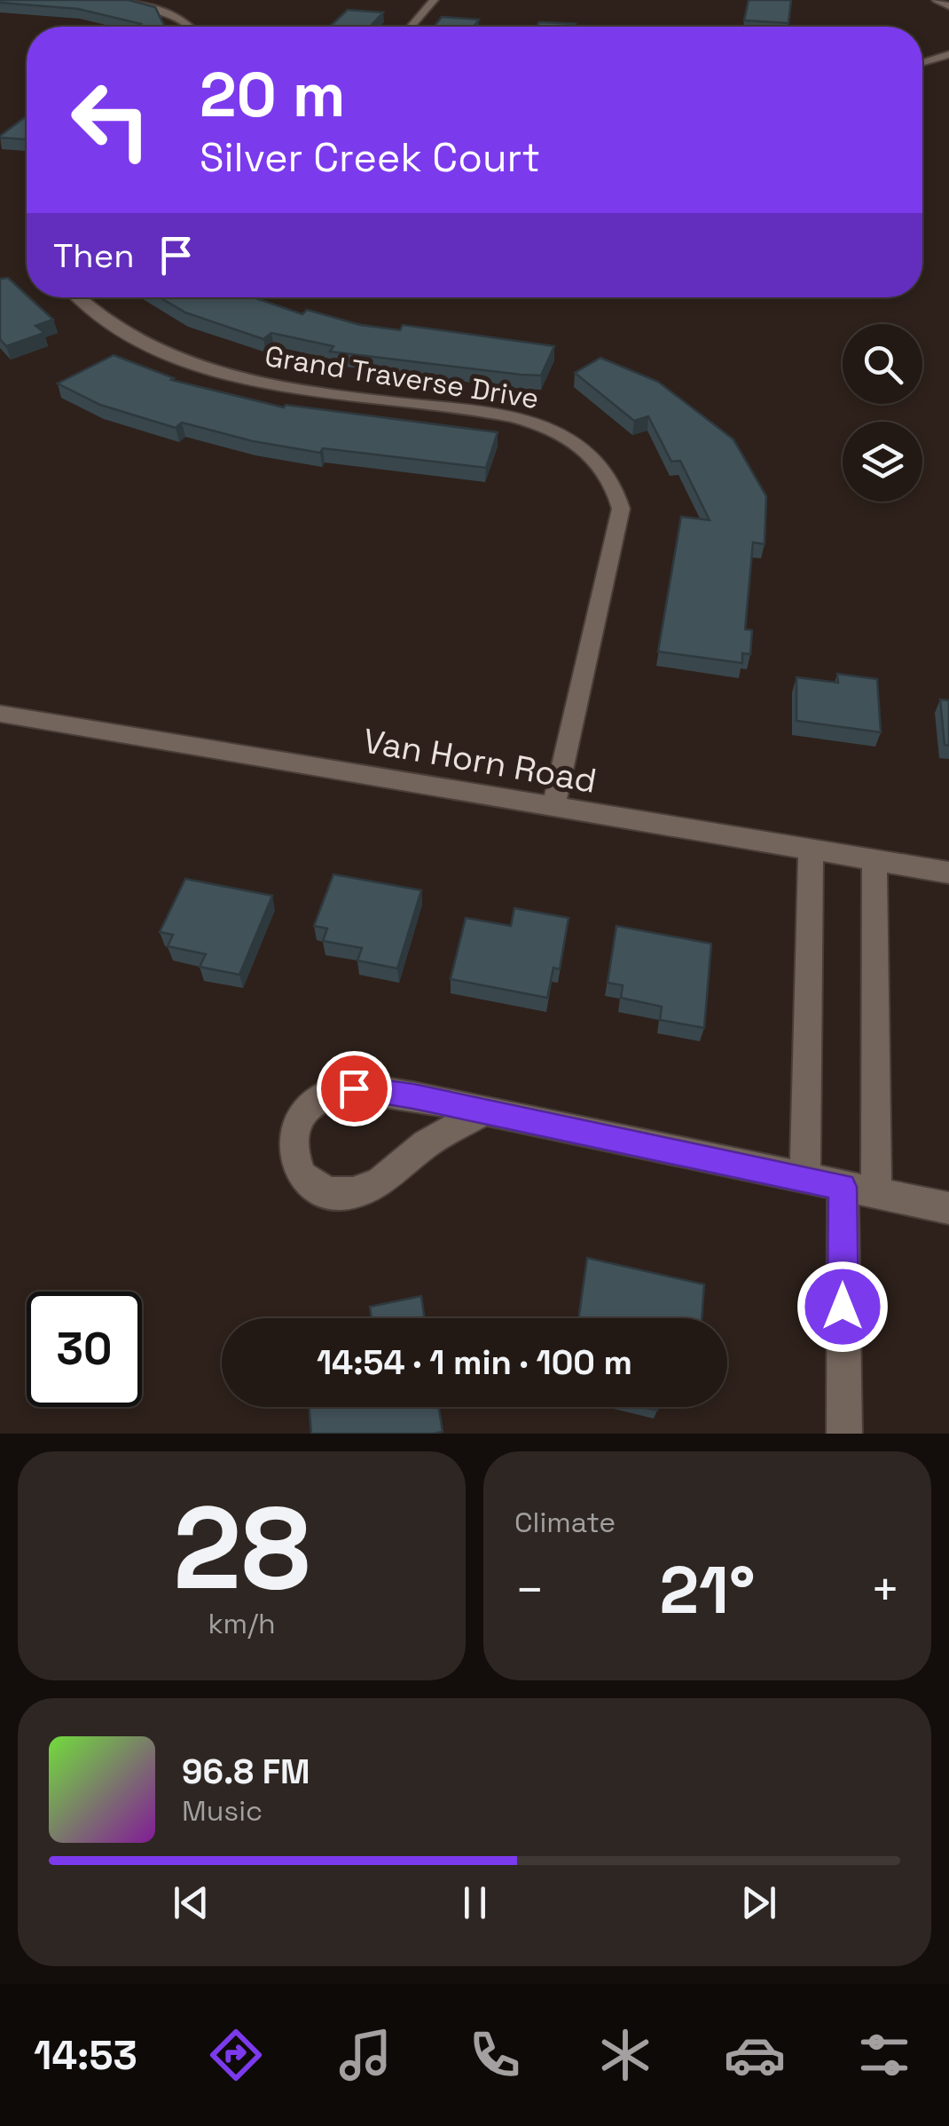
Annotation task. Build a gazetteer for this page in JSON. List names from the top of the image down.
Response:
{
  "streets": {
    "street": ["Grand Traverse Drive", "Van Horn Road"]
  },
  "crossings": [
    ["Grand Traverse Drive", "Van Horn Road"]
  ],
  "page": {
    "turn": ["20 m", "Silver Creek Court"],
    "then": "Then",
    "limit": "30",
    "trip": "14:54 · 1 min · 100 m",
    "tile": [
      ["28", "km/h"],
      "Climate"
    ],
    "heat": ["−", "21°", "+"],
    "song": ["96.8 FM", "Music"],
    "tabs": "14:53"
  }
}
